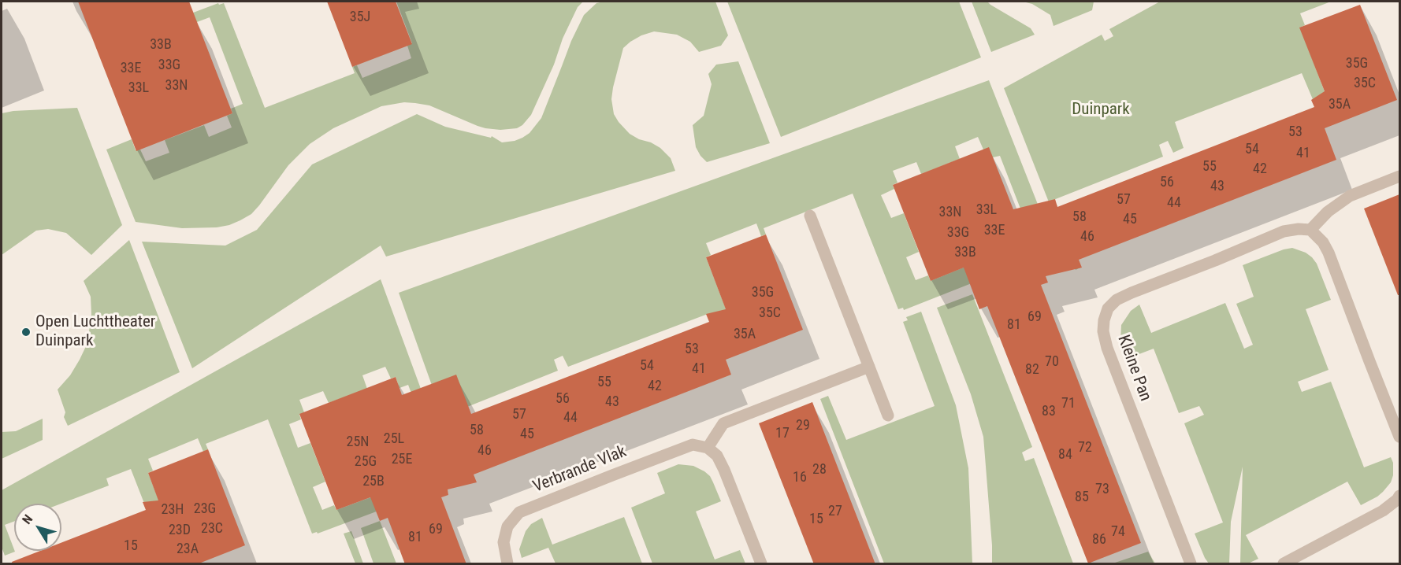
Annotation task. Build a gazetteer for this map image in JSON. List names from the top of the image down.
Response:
{
  "streets": {
    "street": ["Kleine Pan", "Verbrande Vlak"]
  },
  "parks": ["Duinpark"],
  "places": ["Open Luchttheater Duinpark"],
  "house_numbers": [
    "35J",
    "33B",
    "35G",
    "33G",
    "33E",
    "35C",
    "33N",
    "33L",
    "35A",
    "53",
    "54",
    "41",
    "55",
    "42",
    "56",
    "43",
    "57",
    "44",
    "33L",
    "33N",
    "58",
    "45",
    "33E",
    "33G",
    "46",
    "33B",
    "35G",
    "35C",
    "69",
    "81",
    "35A",
    "53",
    "70",
    "54",
    "41",
    "82",
    "55",
    "42",
    "56",
    "43",
    "71",
    "83",
    "57",
    "44",
    "29",
    "58",
    "17",
    "45",
    "25L",
    "25N",
    "72",
    "46",
    "84",
    "25E",
    "25G",
    "28",
    "16",
    "25B",
    "73",
    "85",
    "23G",
    "23H",
    "27",
    "15",
    "23C",
    "69",
    "23D",
    "74",
    "81",
    "86",
    "15",
    "23A"
  ],
  "north": "top left"
}
